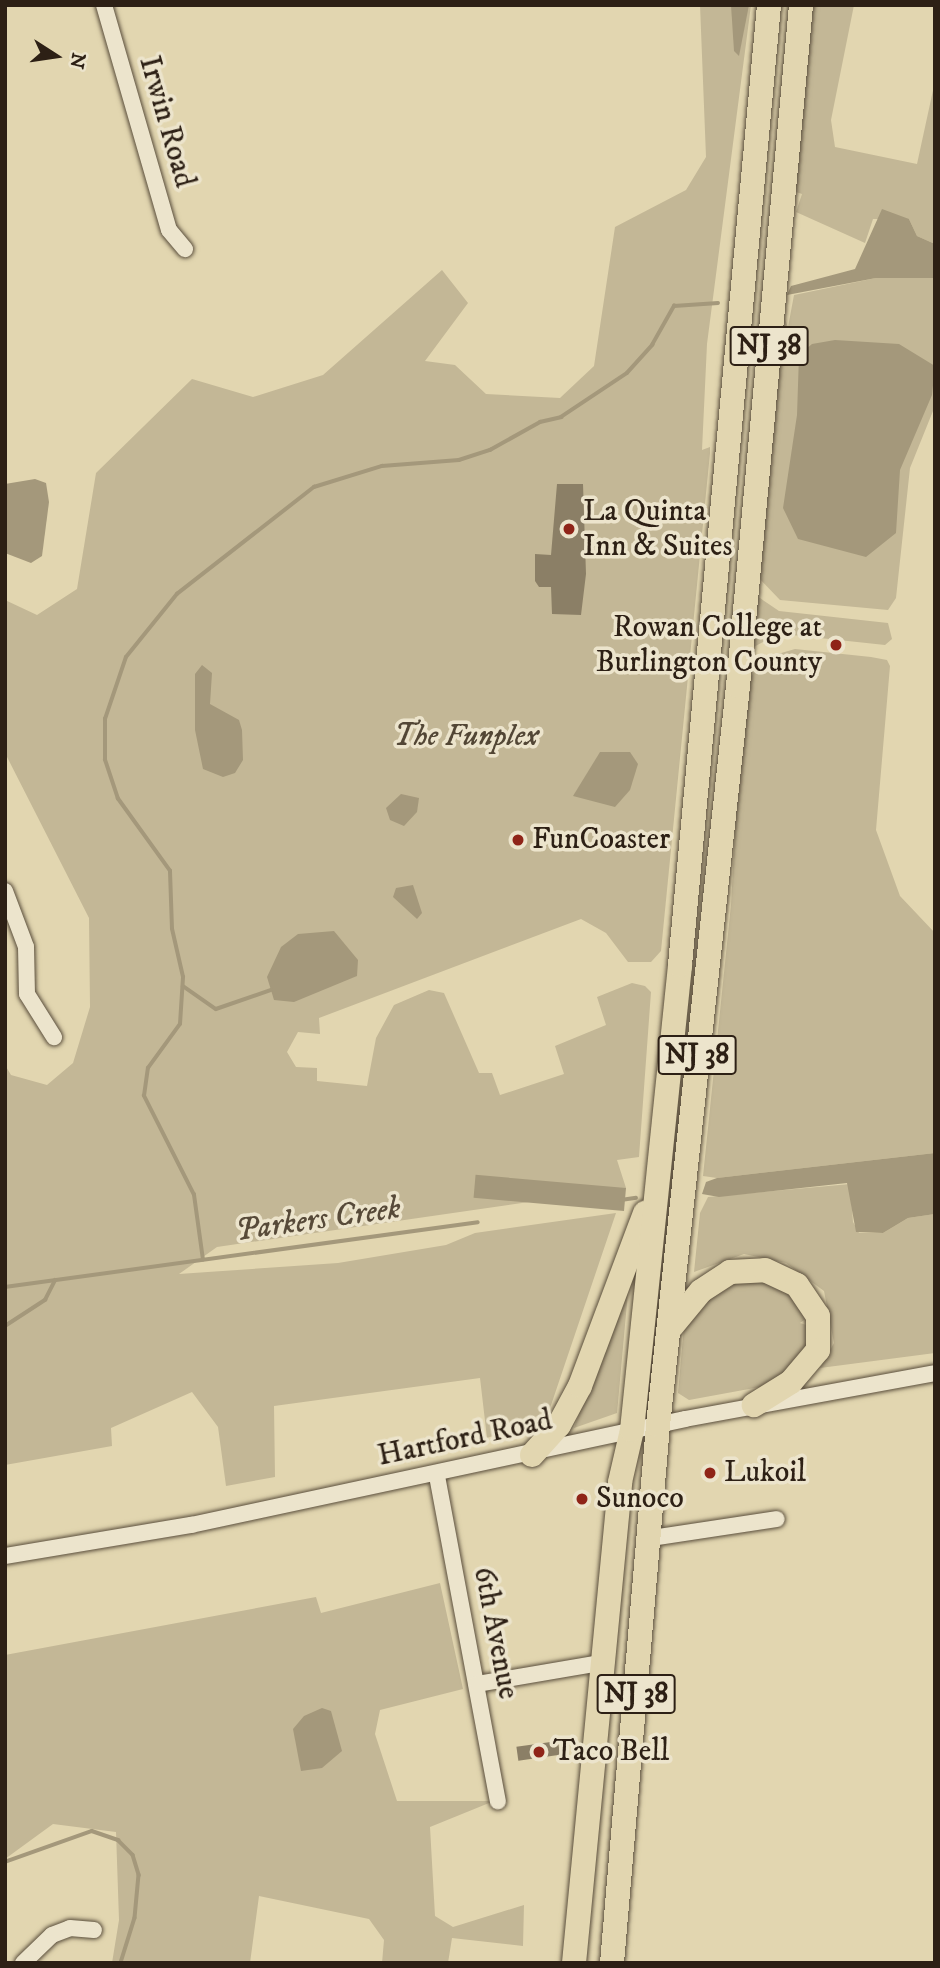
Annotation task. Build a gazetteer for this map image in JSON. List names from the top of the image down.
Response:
{
  "streets": {
    "highway": ["NJ 38"],
    "street": ["Irwin Road", "Hartford Road", "6th Avenue"]
  },
  "crossings": [
    ["NJ 38", "Hartford Road"],
    ["Hartford Road", "6th Avenue"]
  ],
  "water": ["Parkers Creek"],
  "parks": ["The Funplex"],
  "places": [
    "La Quinta Inn & Suites",
    "Rowan College at Burlington County",
    "FunCoaster",
    "Lukoil",
    "Sunoco",
    "Taco Bell"
  ],
  "north": "right"
}
